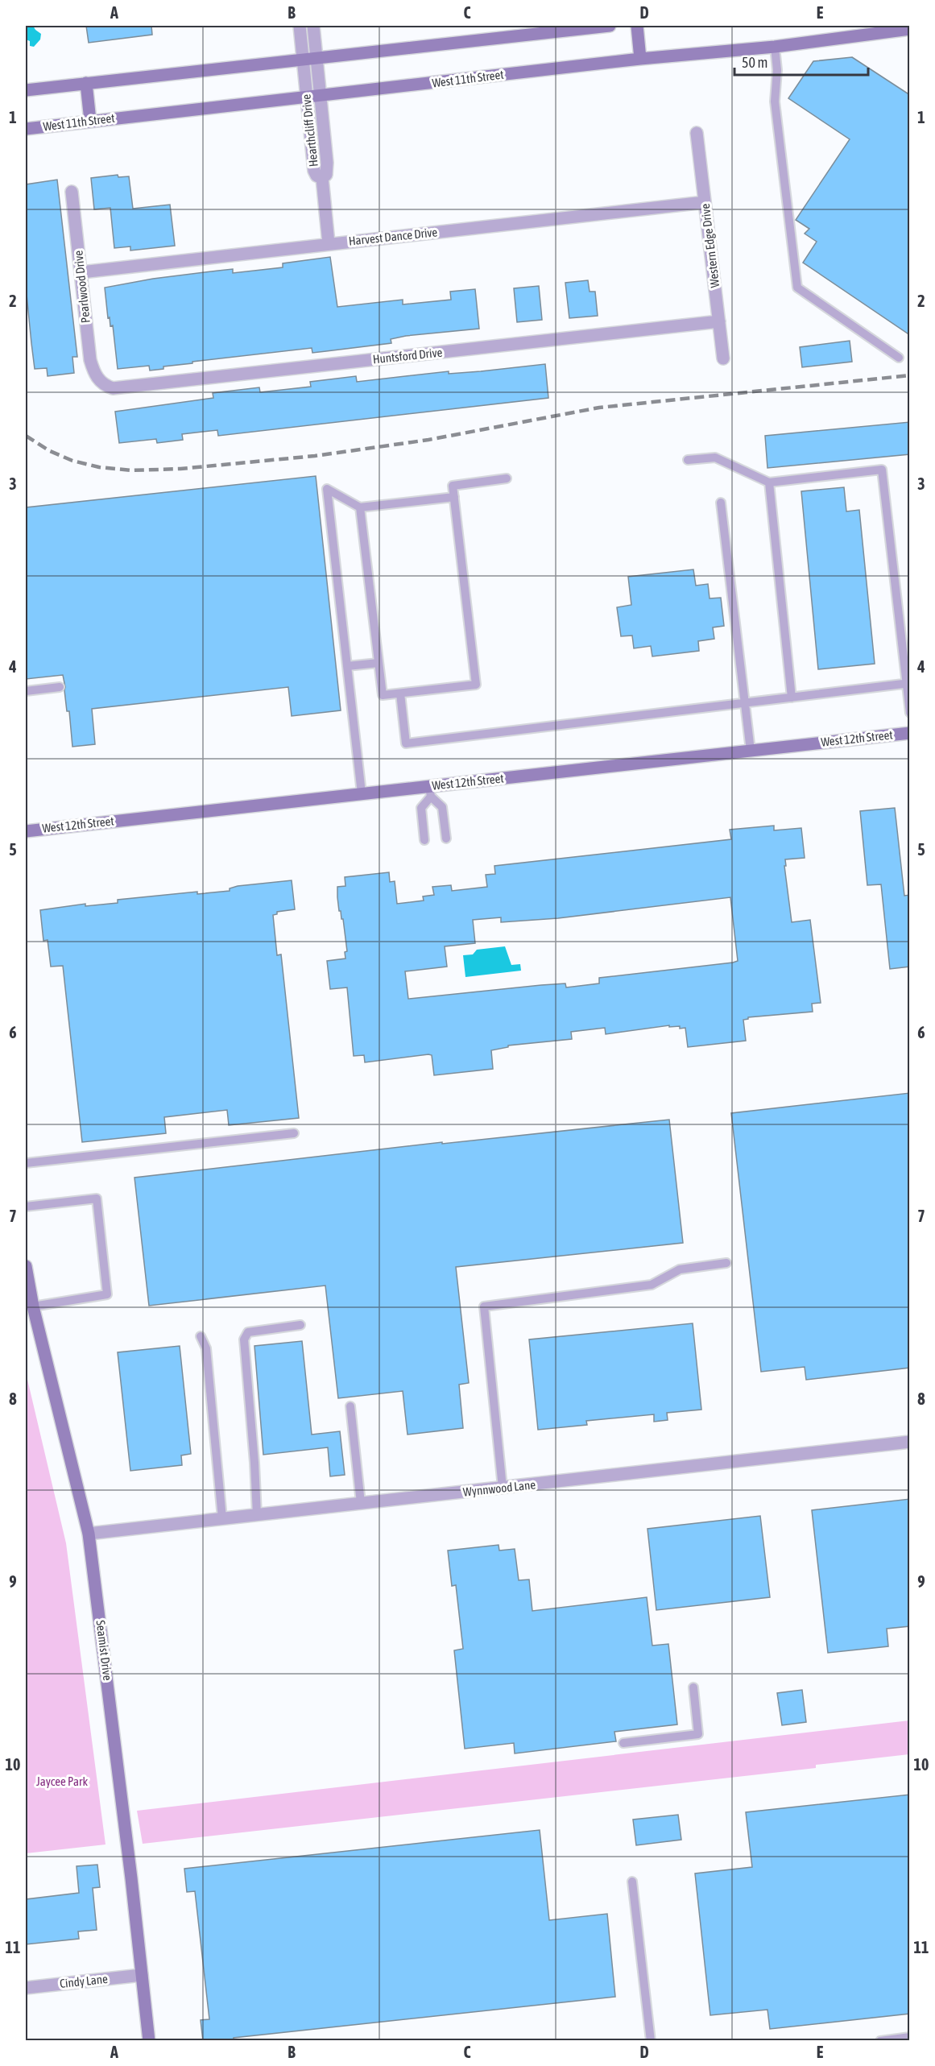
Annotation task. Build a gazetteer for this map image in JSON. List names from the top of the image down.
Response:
{
  "streets": {
    "street": [
      "West 11th Street",
      "Hearthcliff Drive",
      "Harvest Dance Drive",
      "Western Edge Drive",
      "Pearlwood Drive",
      "Huntsford Drive",
      "West 12th Street",
      "Wynnwood Lane",
      "Seamist Drive",
      "Cindy Lane"
    ]
  },
  "crossings": [
    ["West 11th Street", "Hearthcliff Drive"],
    ["Hearthcliff Drive", "Harvest Dance Drive"],
    ["Harvest Dance Drive", "Western Edge Drive"],
    ["Harvest Dance Drive", "Pearlwood Drive"],
    ["Western Edge Drive", "Huntsford Drive"],
    ["Pearlwood Drive", "Huntsford Drive"],
    ["Wynnwood Lane", "Seamist Drive"],
    ["Seamist Drive", "Cindy Lane"]
  ],
  "parks": ["Jaycee Park"],
  "scale_bar": "50 m",
  "grid": {
    "columns": [
      "A",
      "B",
      "C",
      "D",
      "E"
    ],
    "rows": [
      "1",
      "2",
      "3",
      "4",
      "5",
      "6",
      "7",
      "8",
      "9",
      "10",
      "11"
    ]
  }
}
